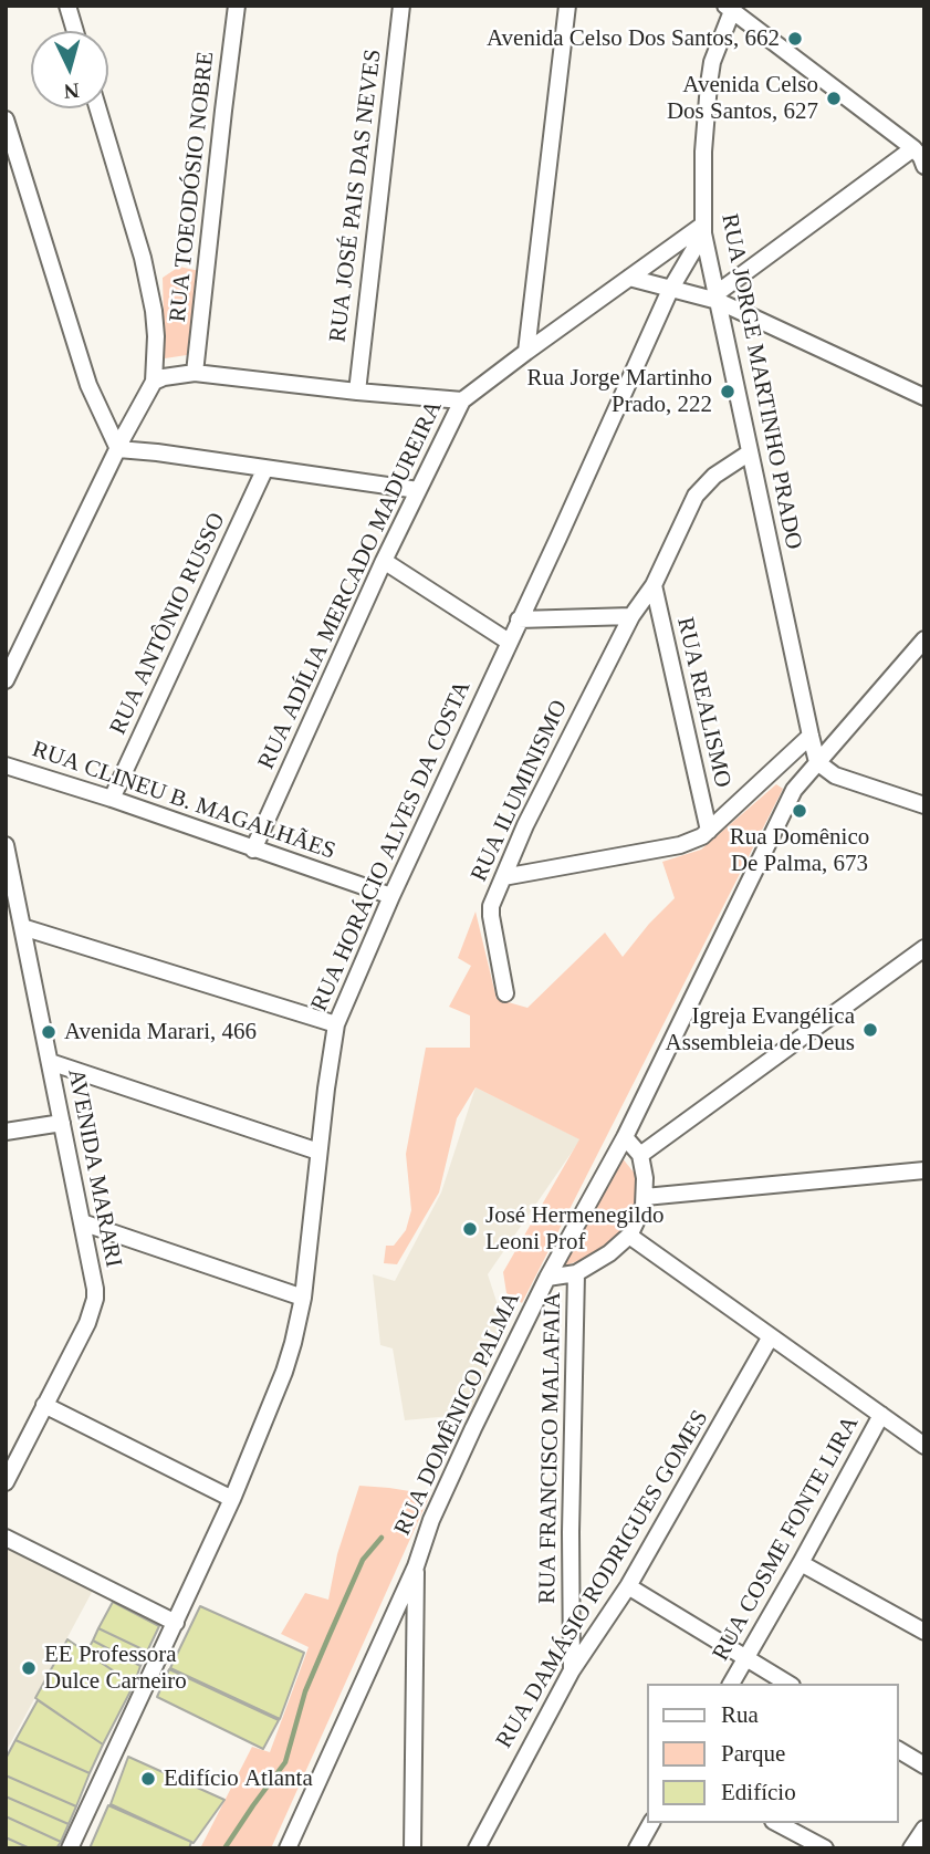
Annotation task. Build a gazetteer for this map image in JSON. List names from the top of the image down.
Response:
{
  "streets": {
    "street": [
      "RUA TOEODÓSIO NOBRE",
      "RUA JOSÉ PAIS DAS NEVES",
      "RUA JORGE MARTINHO PRADO",
      "RUA ADÍLIA MERCADO MADUREIRA",
      "RUA ANTÔNIO RUSSO",
      "RUA REALISMO",
      "RUA ILUMINISMO",
      "RUA CLINEU B. MAGALHÃES",
      "RUA HORÁCIO ALVES DA COSTA",
      "AVENIDA MARARI",
      "RUA DOMÊNICO PALMA",
      "RUA FRANCISCO MALAFAIA",
      "RUA COSME FONTE LIRA",
      "RUA DAMÁSIO RODRIGUES GOMES"
    ]
  },
  "crossings": [
    ["RUA JORGE MARTINHO PRADO", "RUA ADÍLIA MERCADO MADUREIRA"],
    ["RUA JORGE MARTINHO PRADO", "RUA ILUMINISMO"],
    ["RUA JORGE MARTINHO PRADO", "RUA HORÁCIO ALVES DA COSTA"],
    ["RUA JORGE MARTINHO PRADO", "RUA DOMÊNICO PALMA"],
    ["RUA ADÍLIA MERCADO MADUREIRA", "RUA CLINEU B. MAGALHÃES"],
    ["RUA ADÍLIA MERCADO MADUREIRA", "RUA HORÁCIO ALVES DA COSTA"],
    ["RUA ANTÔNIO RUSSO", "RUA CLINEU B. MAGALHÃES"],
    ["RUA REALISMO", "RUA ILUMINISMO"],
    ["RUA CLINEU B. MAGALHÃES", "RUA HORÁCIO ALVES DA COSTA"],
    ["RUA FRANCISCO MALAFAIA", "RUA DAMÁSIO RODRIGUES GOMES"]
  ],
  "places": [
    "Avenida Celso Dos Santos, 662",
    "Avenida Celso Dos Santos, 627",
    "Rua Jorge Martinho Prado, 222",
    "Rua Domênico De Palma, 673",
    "Igreja Evangélica Assembleia de Deus",
    "Avenida Marari, 466",
    "José Hermenegildo Leoni Prof",
    "EE Professora Dulce Carneiro",
    "Edifício Atlanta"
  ],
  "legend": ["Rua", "Parque", "Edifício"],
  "north": "bottom"
}
